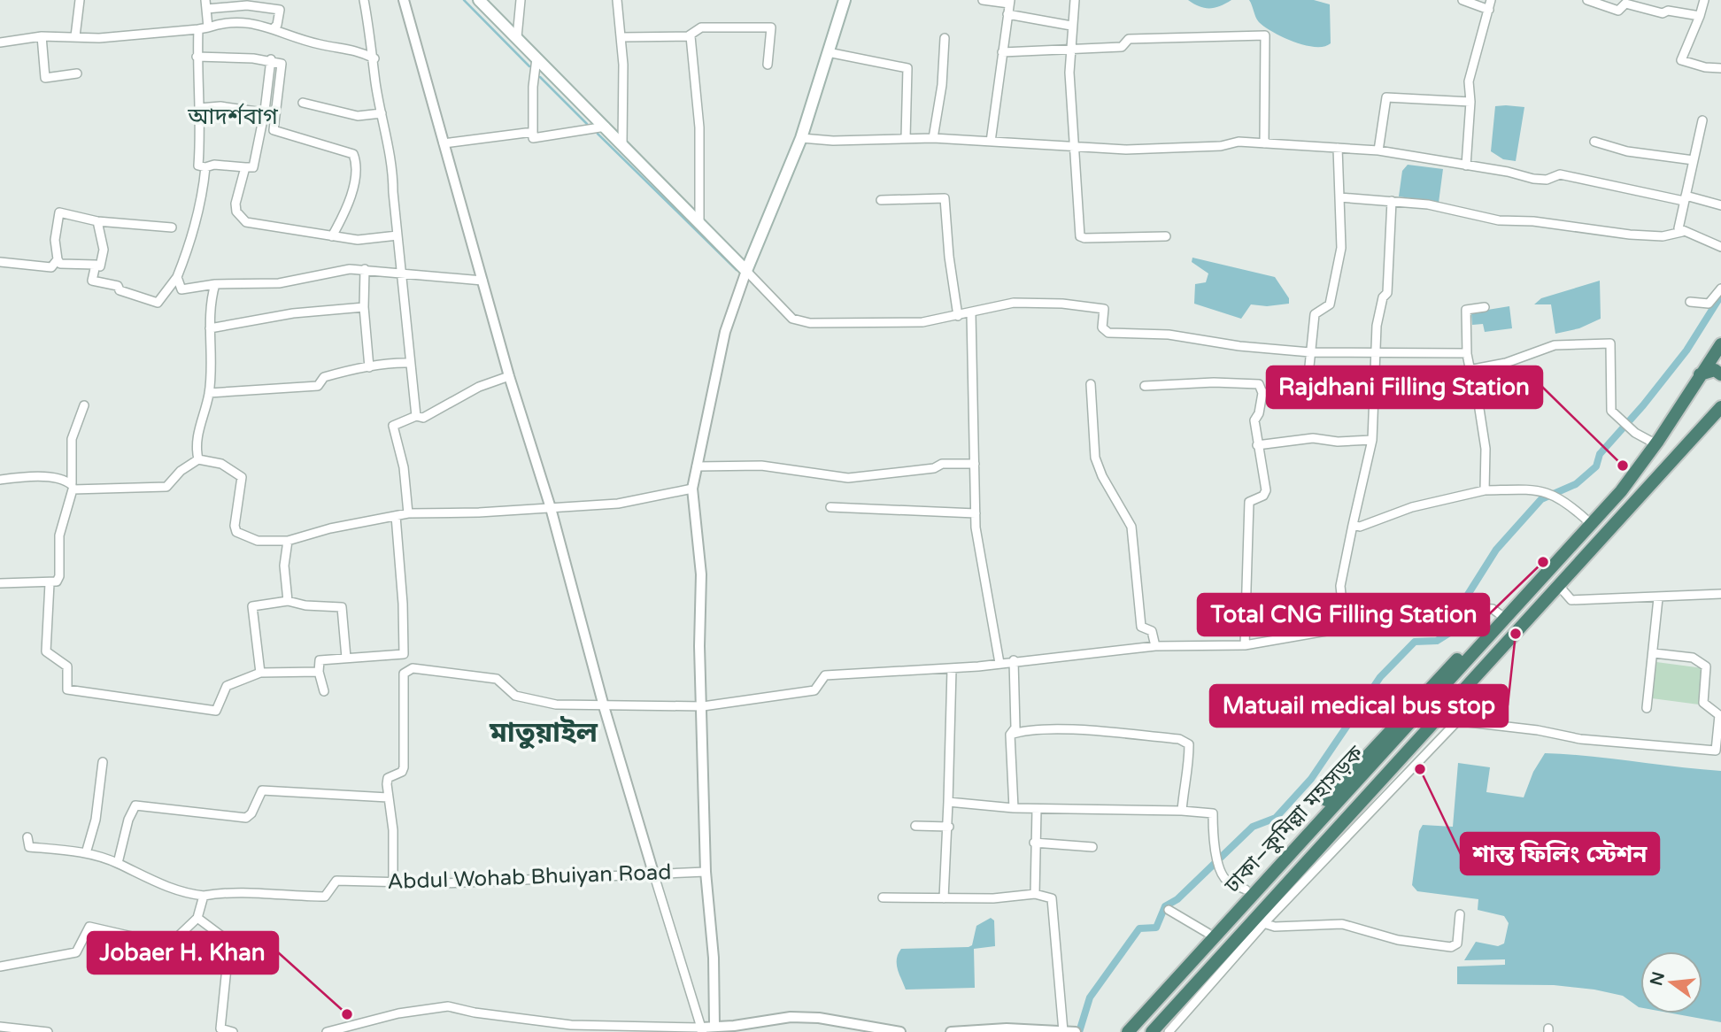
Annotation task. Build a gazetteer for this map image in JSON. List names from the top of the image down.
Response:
{
  "streets": {
    "highway": ["ঢাকা–কুমিল্লা মহাসড়ক"],
    "street": ["Abdul Wohab Bhuiyan Road"]
  },
  "districts": ["আদর্শবাগ", "মাতুয়াইল"],
  "places": [
    "Rajdhani Filling Station",
    "Total CNG Filling Station",
    "Matuail medical bus stop",
    "শান্ত ফিলিং স্টেশন",
    "Jobaer H. Khan"
  ],
  "north": "left"
}
